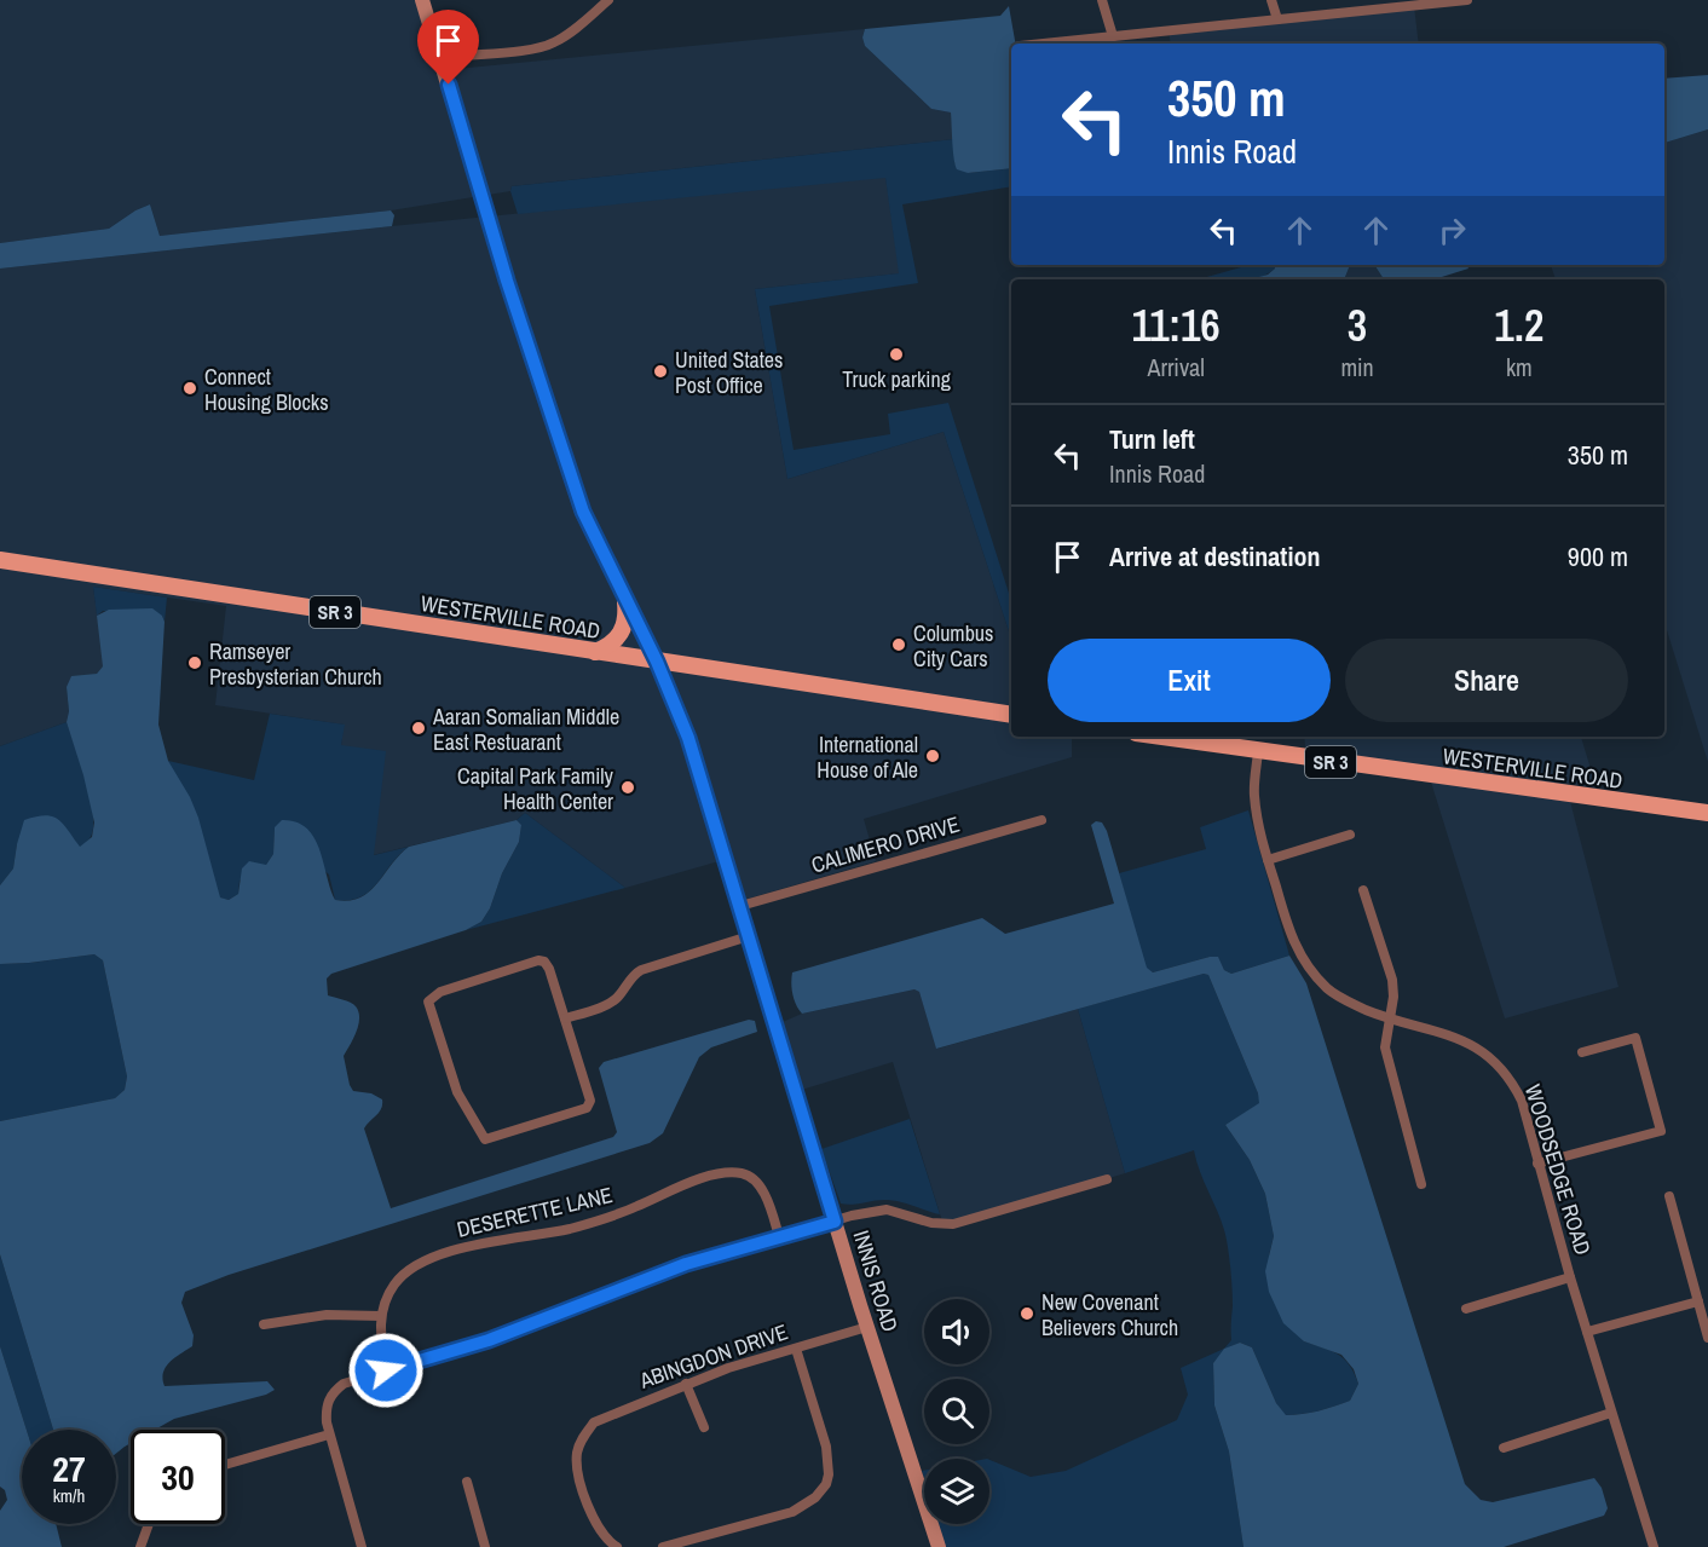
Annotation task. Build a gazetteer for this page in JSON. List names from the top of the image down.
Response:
{
  "streets": {
    "main road": ["SR 3", "WESTERVILLE ROAD", "INNIS ROAD"],
    "street": [
      "CALIMERO DRIVE",
      "WOODSEDGE ROAD",
      "DESERETTE LANE",
      "ABINGDON DRIVE"
    ]
  },
  "crossings": [
    ["WESTERVILLE ROAD", "WOODSEDGE ROAD"],
    ["WESTERVILLE ROAD", "INNIS ROAD"],
    ["CALIMERO DRIVE", "INNIS ROAD"],
    ["INNIS ROAD", "ABINGDON DRIVE"]
  ],
  "places": [
    "Truck parking",
    "United States Post Office",
    "Connect Housing Blocks",
    "Columbus City Cars",
    "Ramseyer Presbysterian Church",
    "Aaran Somalian Middle East Restuarant",
    "International House of Ale",
    "Capital Park Family Health Center",
    "New Covenant Believers Church"
  ],
  "page": {
    "turn": ["350 m", "Innis Road"],
    "eta": [
      "11:16",
      "Arrival",
      "3",
      "min",
      "1.2",
      "km"
    ],
    "list": [
      {
        "name": "Turn left",
        "note": "Innis Road",
        "value": "350 m"
      },
      {
        "name": "Arrive at destination",
        "value": "900 m"
      }
    ],
    "buttons": ["Exit", "Share"],
    "speed": "27 km/h",
    "limit": "30"
  }
}
